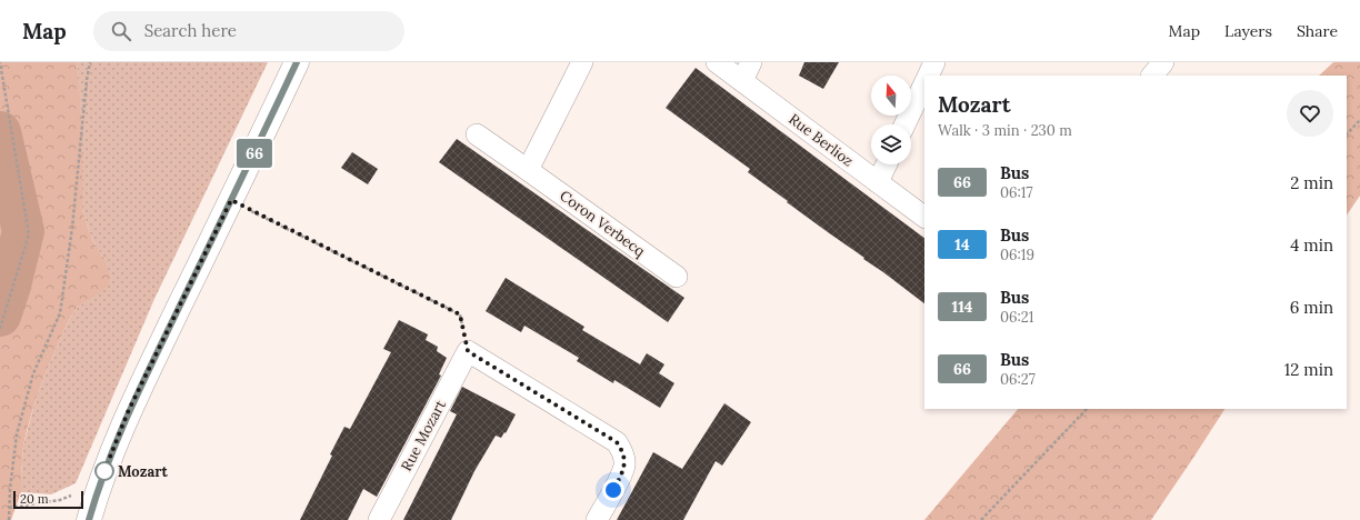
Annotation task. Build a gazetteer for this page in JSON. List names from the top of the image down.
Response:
{
  "streets": {
    "street": ["Rue Berlioz", "Coron Verbecq", "Rue Mozart"]
  },
  "places": ["Mozart"],
  "lines": ["bus line 66"],
  "scale_bar": "20 m",
  "north": "top",
  "page": {
    "header": "Map",
    "search": "Search here",
    "nav": ["Map", "Layers", "Share"],
    "on_map": "66",
    "heading": ["Mozart", "Walk · 3 min · 230 m"],
    "list": [
      {
        "mark": "66",
        "name": "Bus",
        "note": "06:17",
        "value": "2 min"
      },
      {
        "mark": "14",
        "name": "Bus",
        "note": "06:19",
        "value": "4 min"
      },
      {
        "mark": "114",
        "name": "Bus",
        "note": "06:21",
        "value": "6 min"
      },
      {
        "mark": "66",
        "name": "Bus",
        "note": "06:27",
        "value": "12 min"
      }
    ],
    "scale": "20 m"
  }
}
